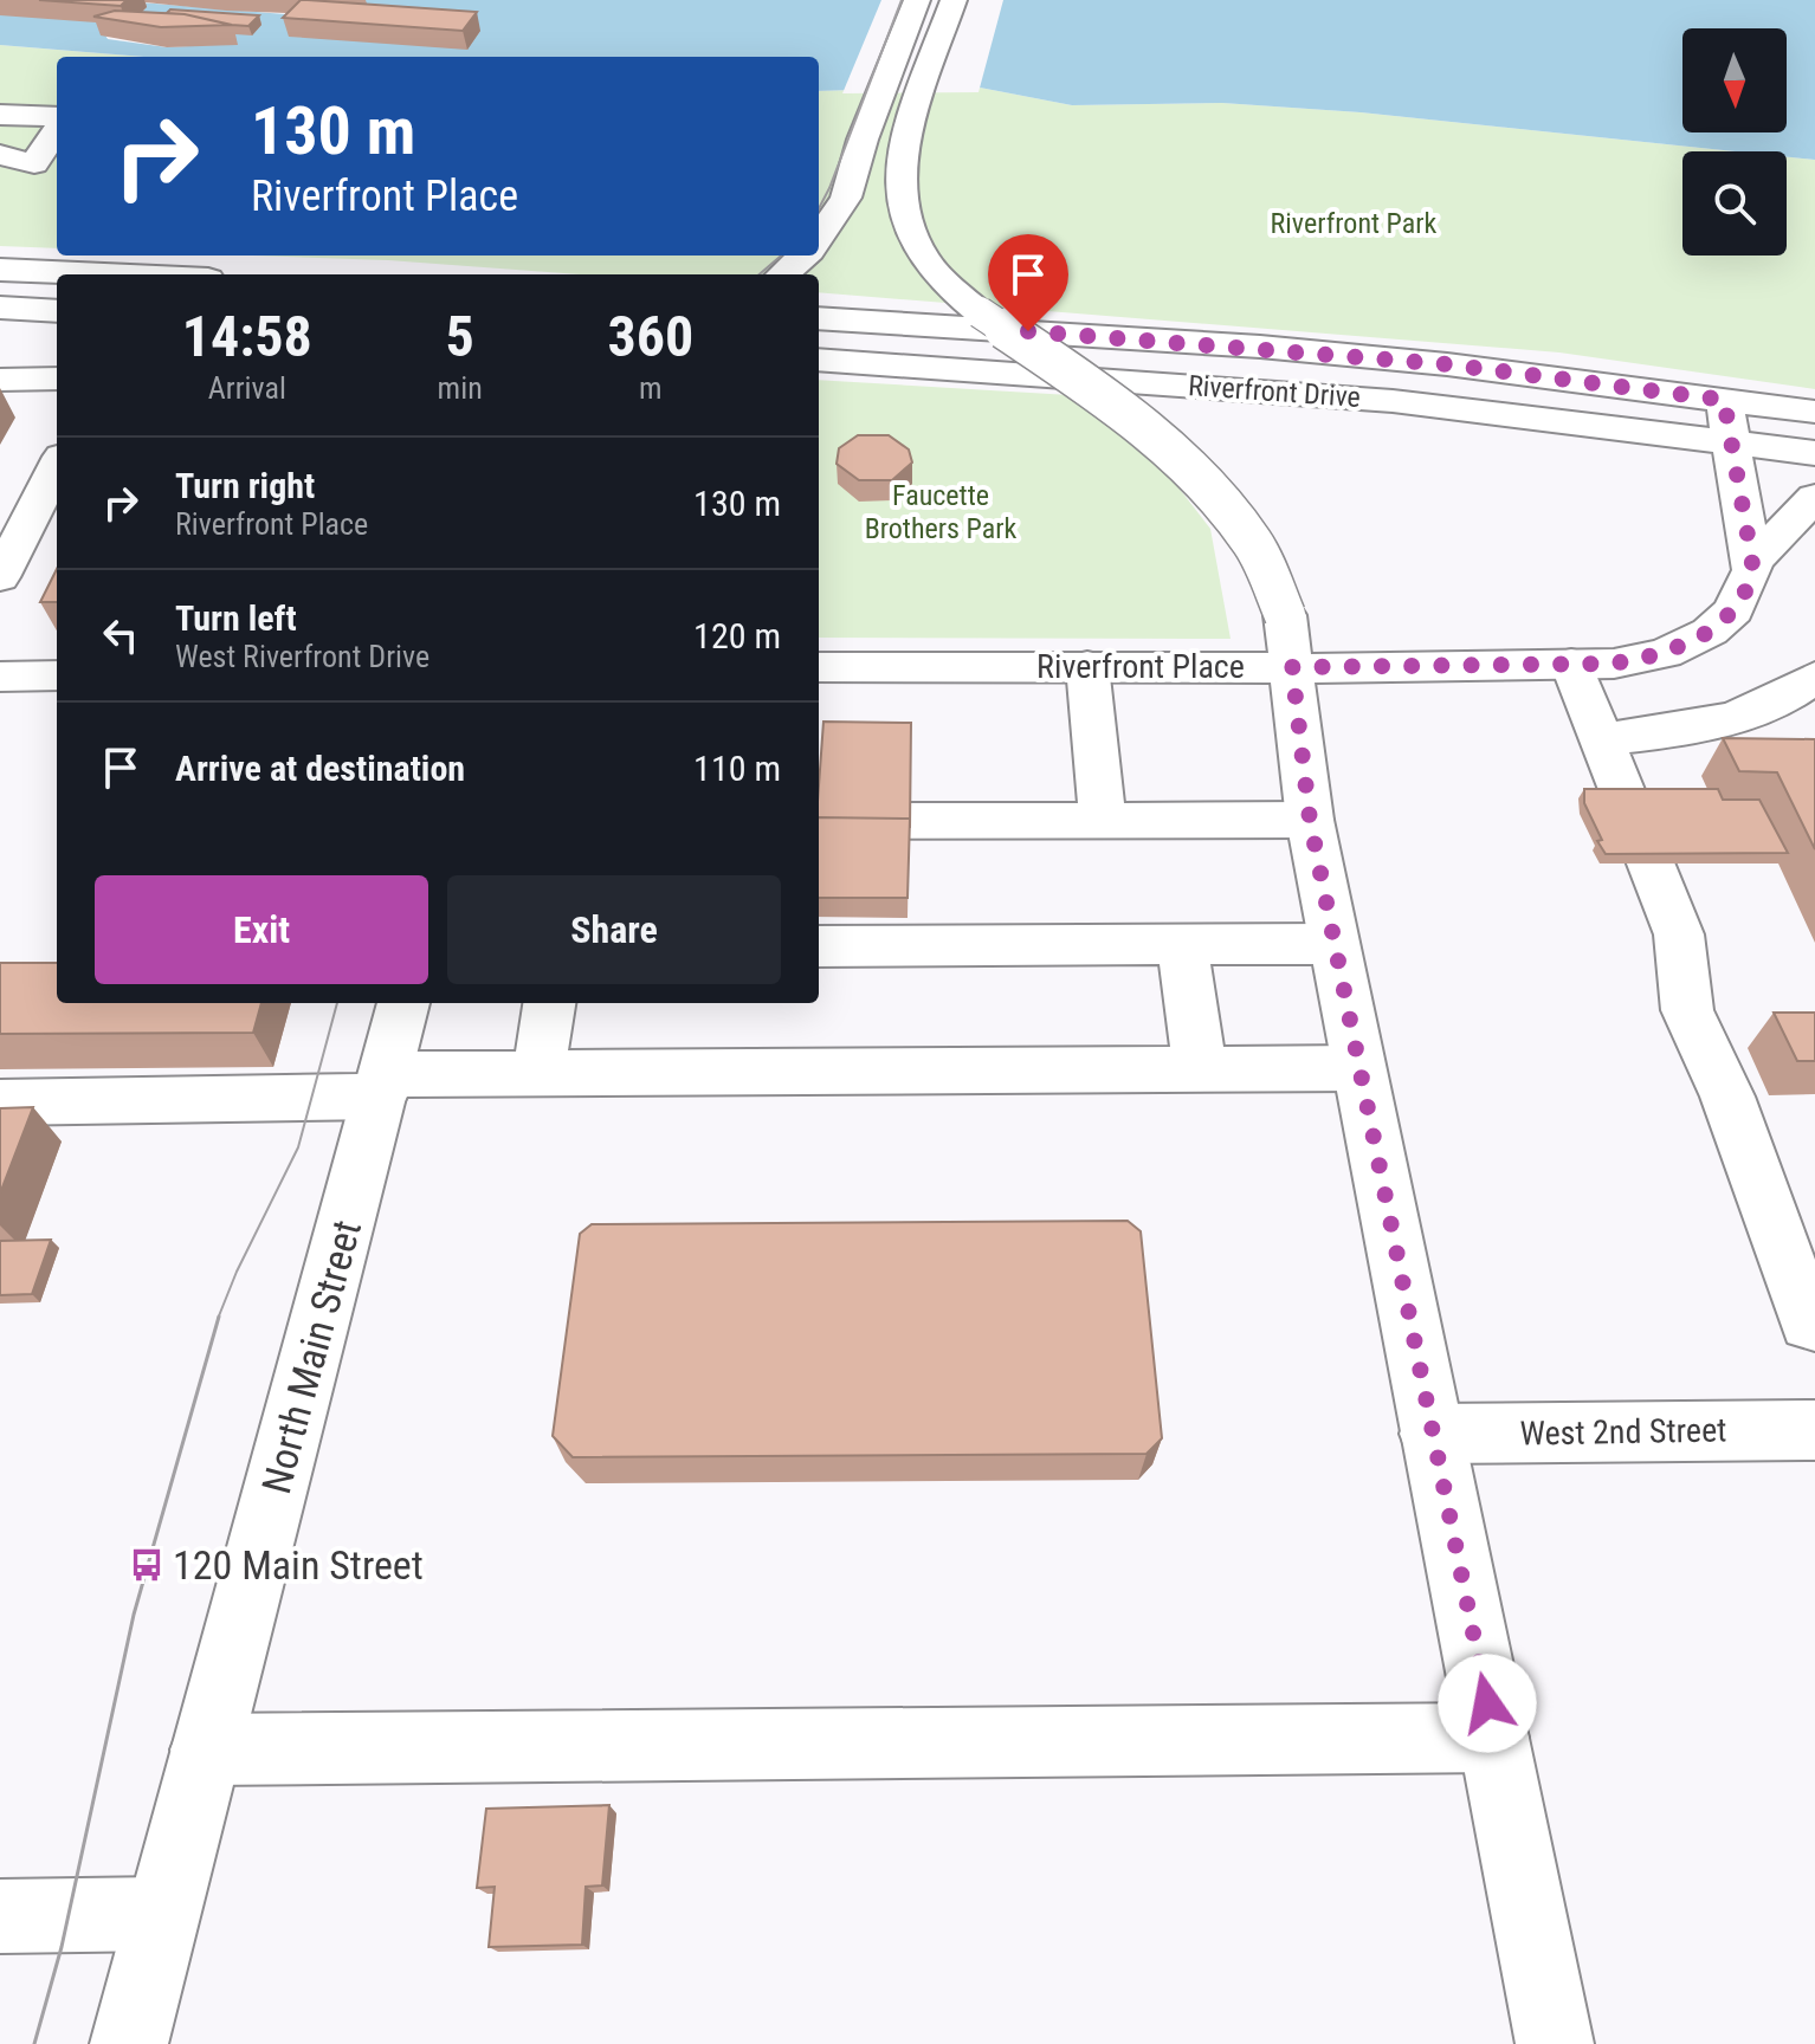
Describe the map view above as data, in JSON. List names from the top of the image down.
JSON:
{
  "streets": {
    "main road": [
      "Riverfront Drive",
      "Riverfront Place",
      "North Main Street",
      "West 2nd Street"
    ]
  },
  "crossings": [
    ["Riverfront Drive", "Riverfront Place"]
  ],
  "parks": ["Riverfront Park", "Faucette Brothers Park"],
  "places": {
    "bus stop": ["120 Main Street"]
  },
  "north": "bottom",
  "page": {
    "turn": ["130 m", "Riverfront Place"],
    "eta": [
      "14:58",
      "Arrival",
      "5",
      "min",
      "360",
      "m"
    ],
    "list": [
      {
        "name": "Turn right",
        "note": "Riverfront Place",
        "value": "130 m"
      },
      {
        "name": "Turn left",
        "note": "West Riverfront Drive",
        "value": "120 m"
      },
      {
        "name": "Arrive at destination",
        "value": "110 m"
      }
    ],
    "buttons": ["Exit", "Share"]
  }
}
